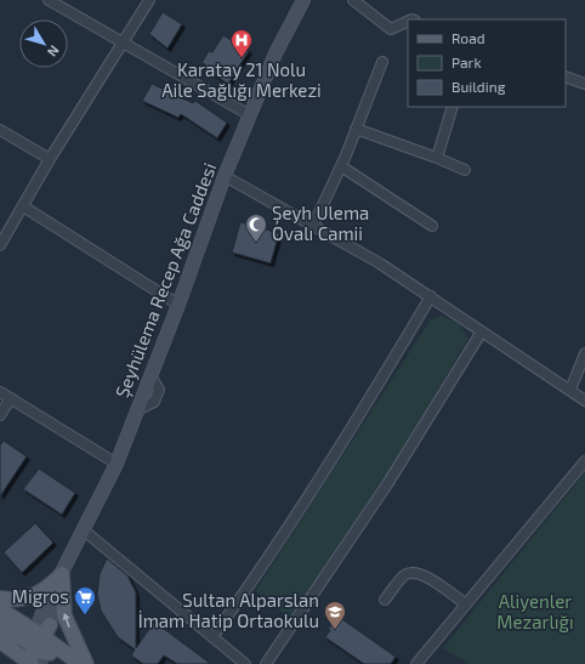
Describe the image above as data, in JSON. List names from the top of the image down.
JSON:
{
  "streets": {
    "street": ["Şeyhülema Recep Ağa Caddesi"]
  },
  "parks": ["Aliyenler Mezarlığı"],
  "places": {
    "hospital": ["Karatay 21 Nolu Aile Sağlığı Merkezi"],
    "mosque": ["Şeyh Ulema Ovalı Camii"],
    "supermarket": ["Migros"],
    "school or university": ["Sultan Alparslan İmam Hatip Ortaokulu"]
  },
  "legend": ["Road", "Park", "Building"],
  "north": "bottom right"
}
